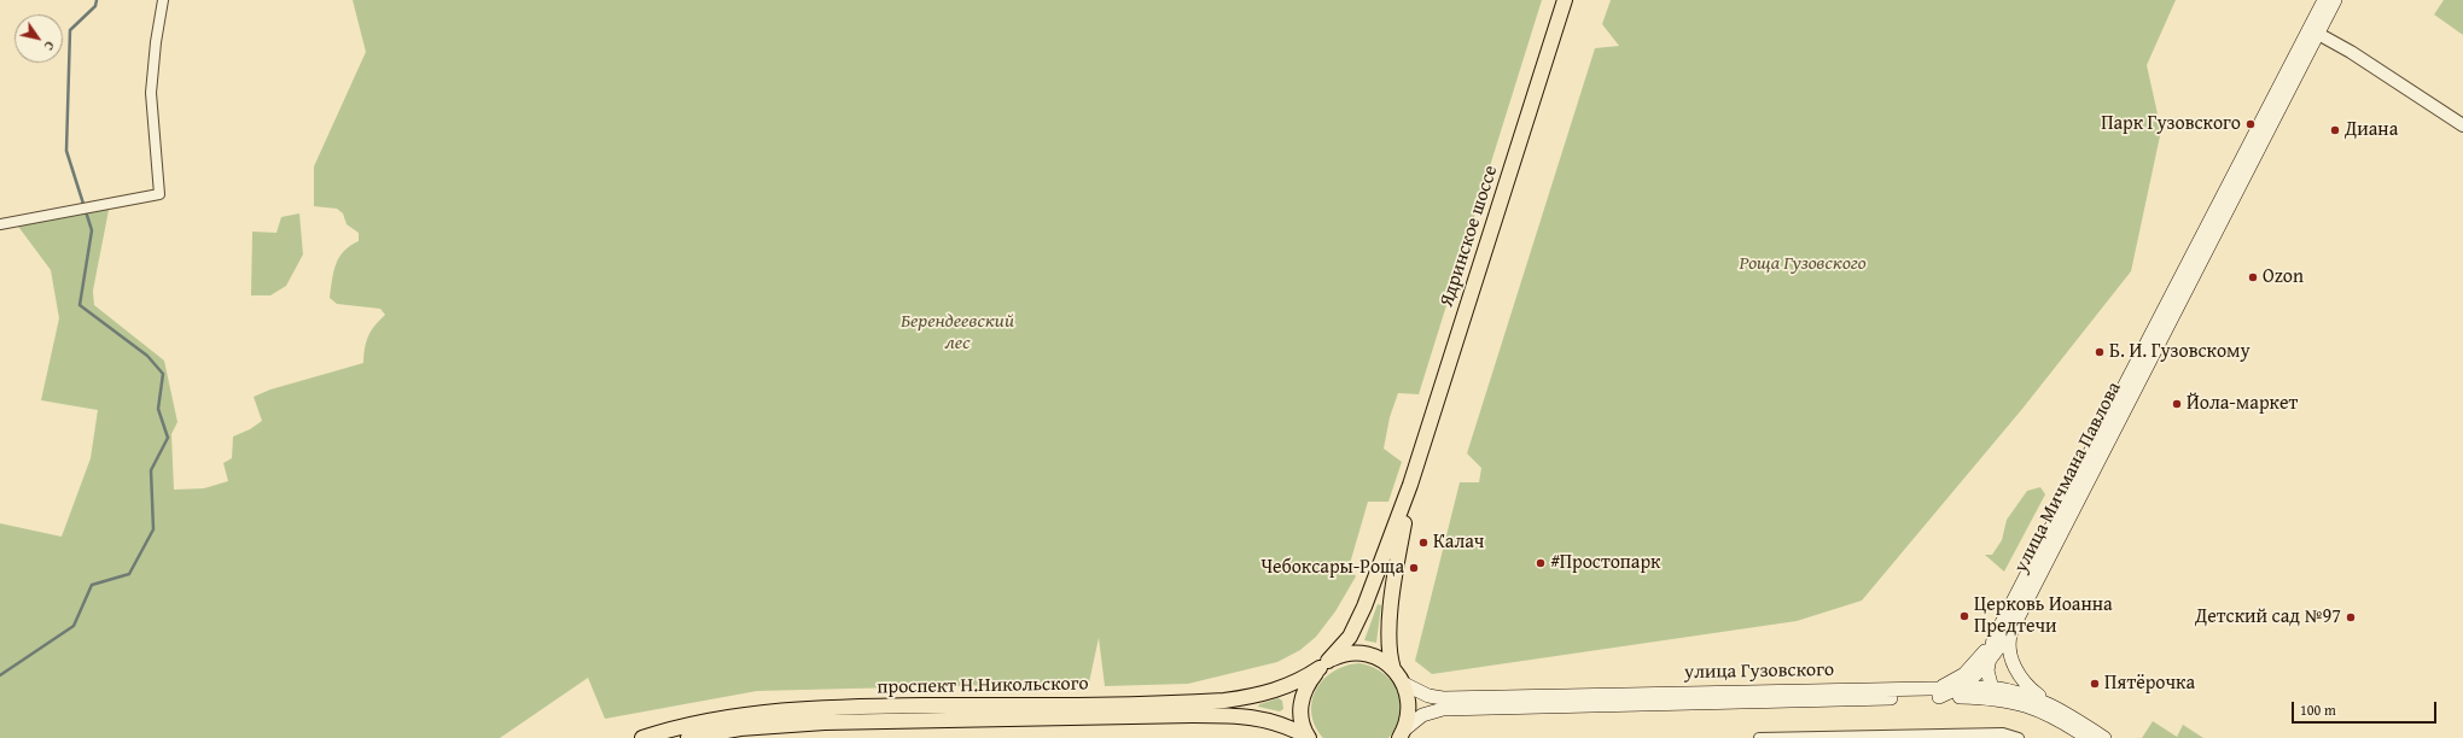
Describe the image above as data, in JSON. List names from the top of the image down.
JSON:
{
  "streets": {
    "main road": [
      "Ядринское шоссе",
      "улица Мичмана Павлова",
      "улица Гузовского",
      "проспект Н.Никольского"
    ]
  },
  "crossings": [
    ["Ядринское шоссе", "проспект Н.Никольского"],
    ["улица Мичмана Павлова", "улица Гузовского"]
  ],
  "parks": ["Роща Гузовского", "Берендеевский лес"],
  "places": [
    "Парк Гузовского",
    "Диана",
    "Ozon",
    "Б. И. Гузовскому",
    "Йола-маркет",
    "Калач",
    "#Простопарк",
    "Чебоксары-Роща",
    "Церковь Иоанна Предтечи",
    "Детский сад №97",
    "Пятёрочка"
  ],
  "scale_bar": "100 m",
  "north": "bottom right"
}
